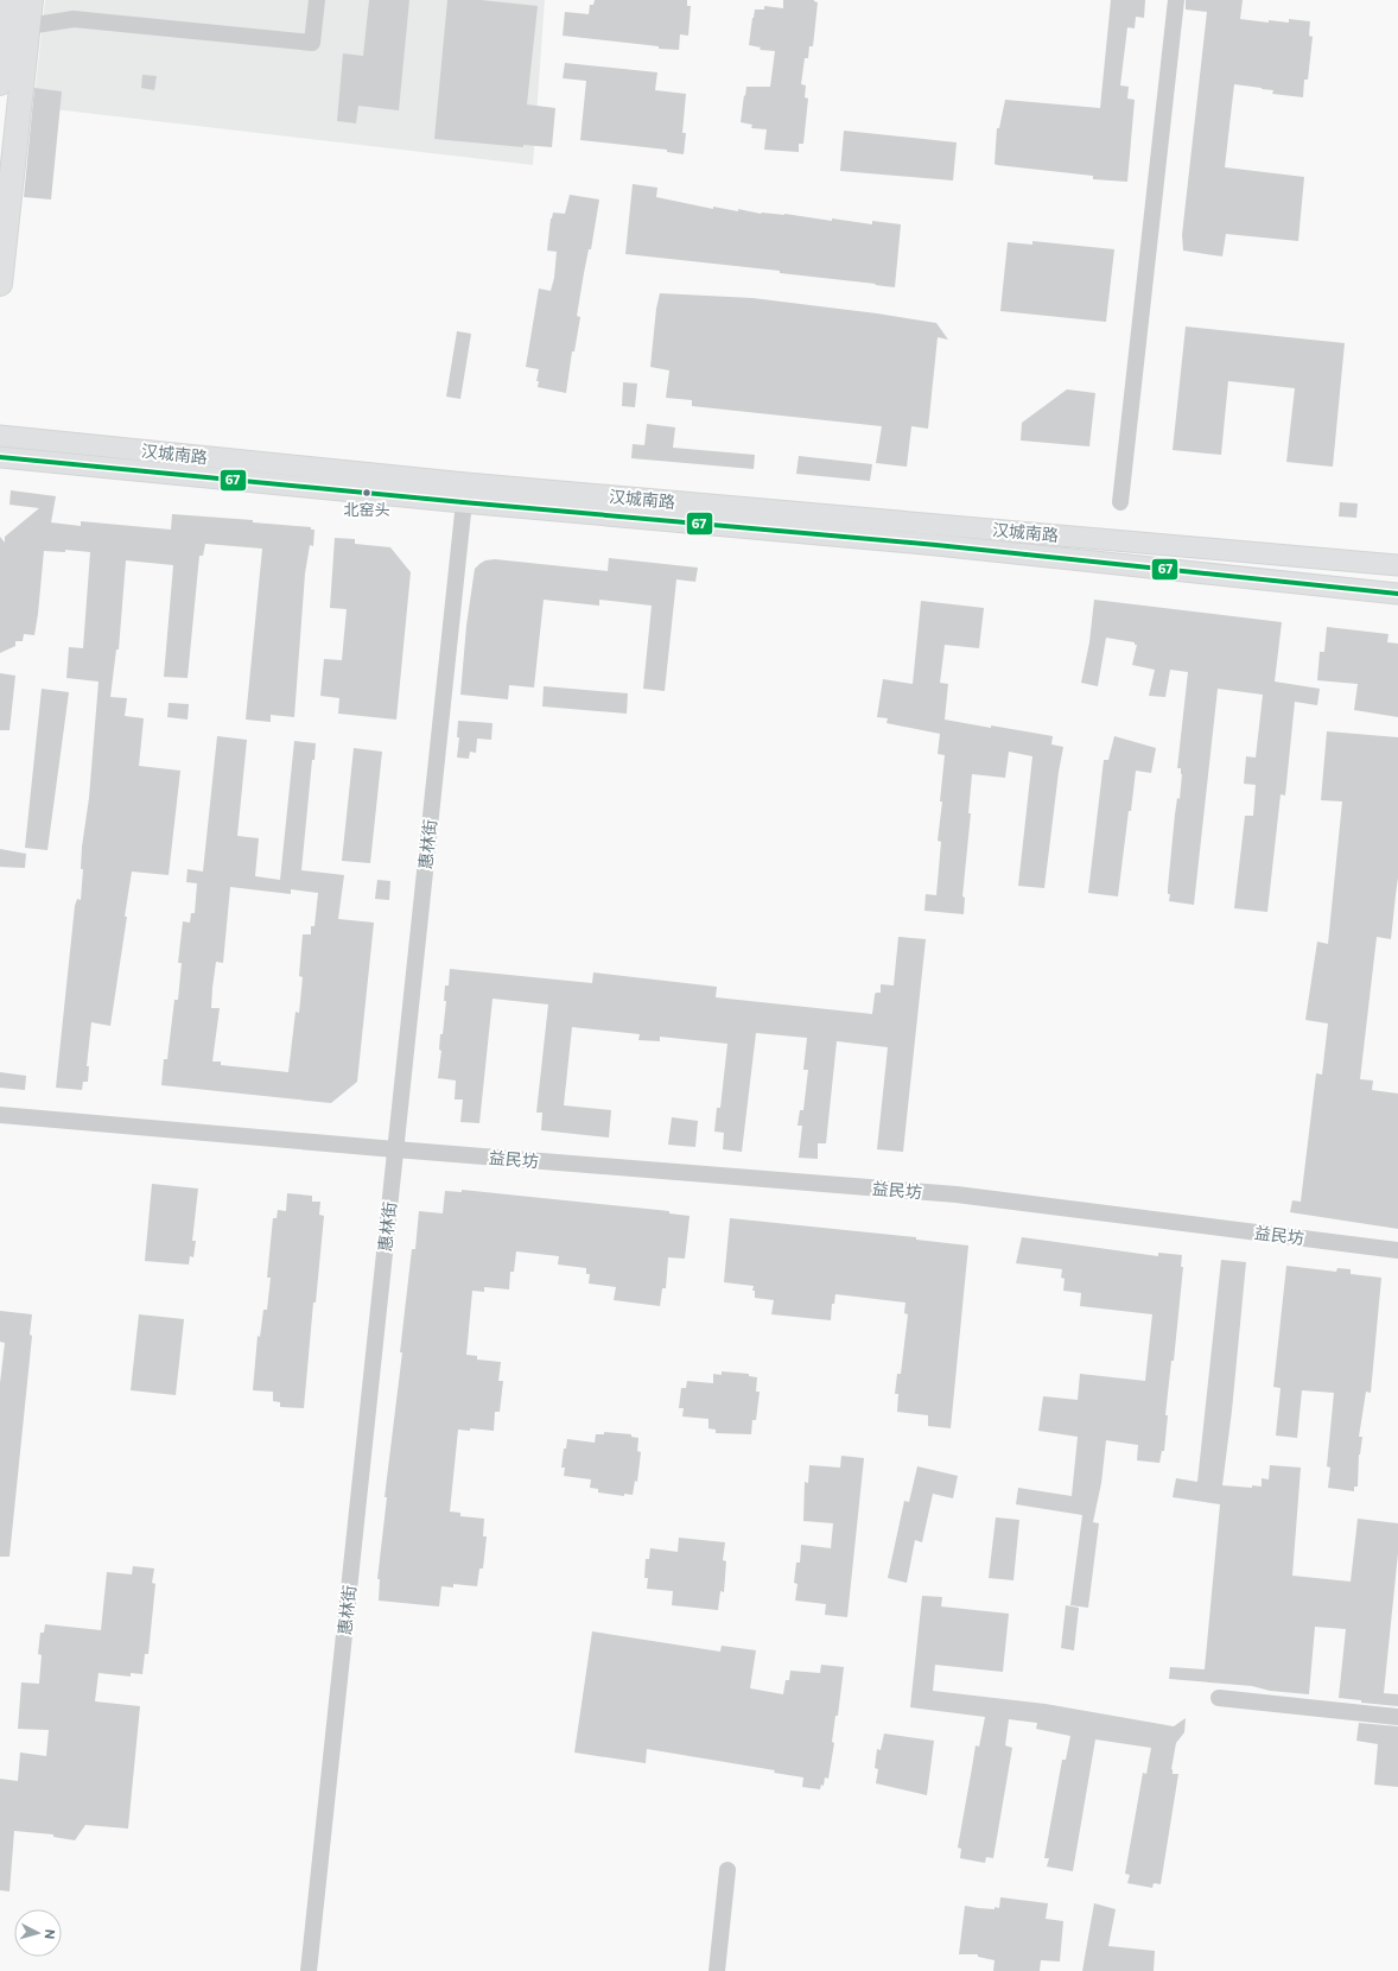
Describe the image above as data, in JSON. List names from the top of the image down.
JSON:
{
  "streets": {
    "main road": ["汉城南路"],
    "street": ["惠林街", "益民坊"]
  },
  "crossings": [
    ["汉城南路", "惠林街"],
    ["惠林街", "益民坊"]
  ],
  "places": ["北窑头"],
  "lines": ["transit line 67"],
  "north": "right"
}
